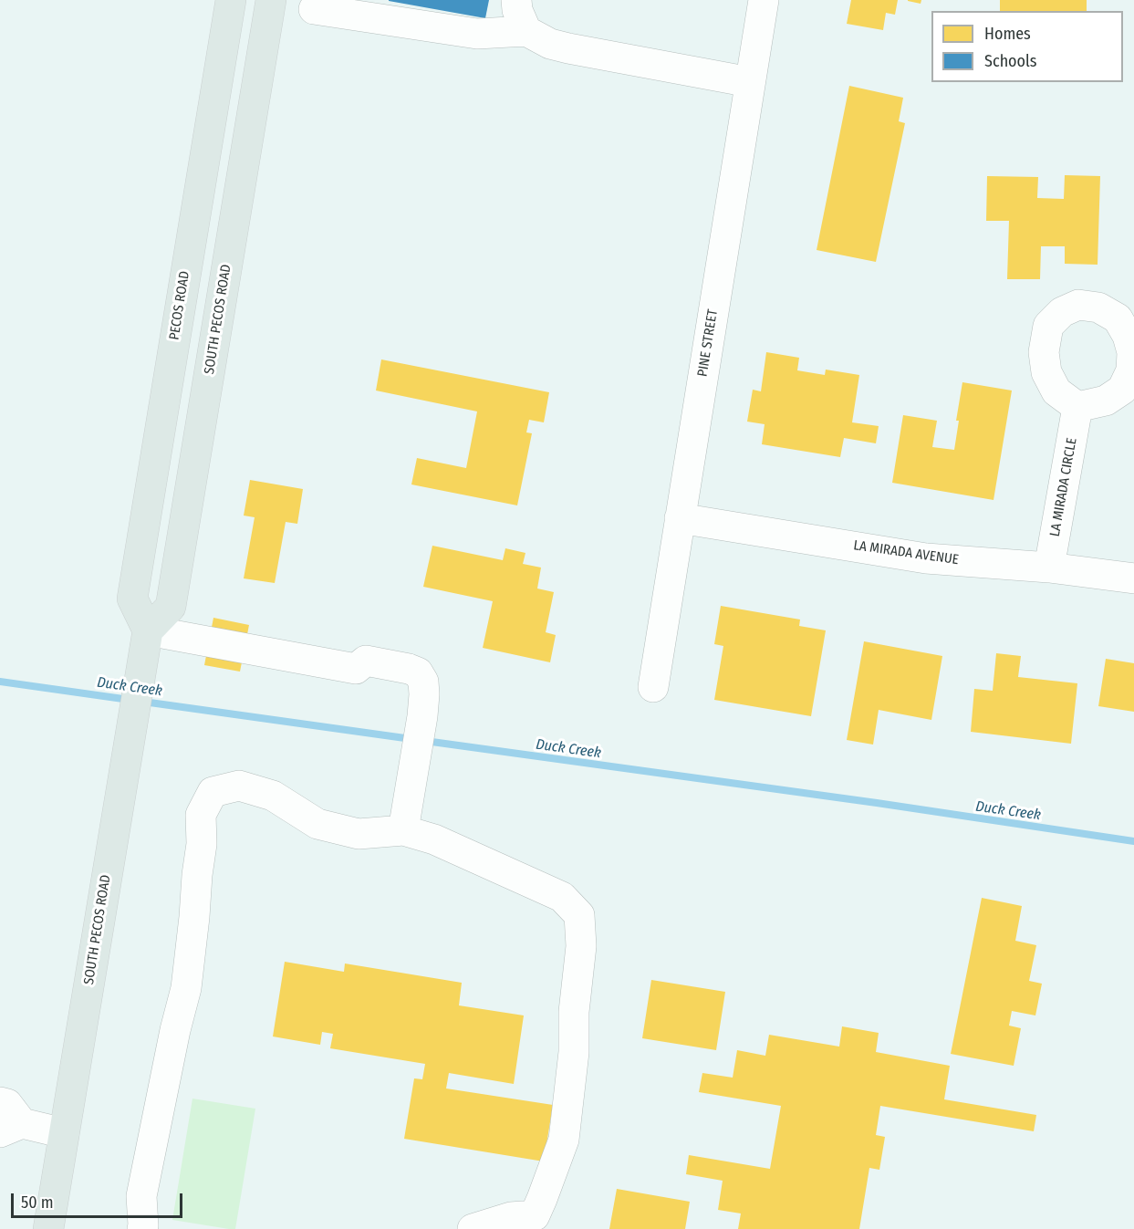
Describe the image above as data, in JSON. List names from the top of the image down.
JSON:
{
  "streets": {
    "main road": ["PECOS ROAD", "SOUTH PECOS ROAD"],
    "street": ["PINE STREET", "LA MIRADA CIRCLE", "LA MIRADA AVENUE"]
  },
  "crossings": [
    ["PECOS ROAD", "SOUTH PECOS ROAD"],
    ["PINE STREET", "LA MIRADA AVENUE"],
    ["LA MIRADA CIRCLE", "LA MIRADA AVENUE"]
  ],
  "water": ["Duck Creek"],
  "legend": ["Homes", "Schools"],
  "scale_bar": "50 m"
}
